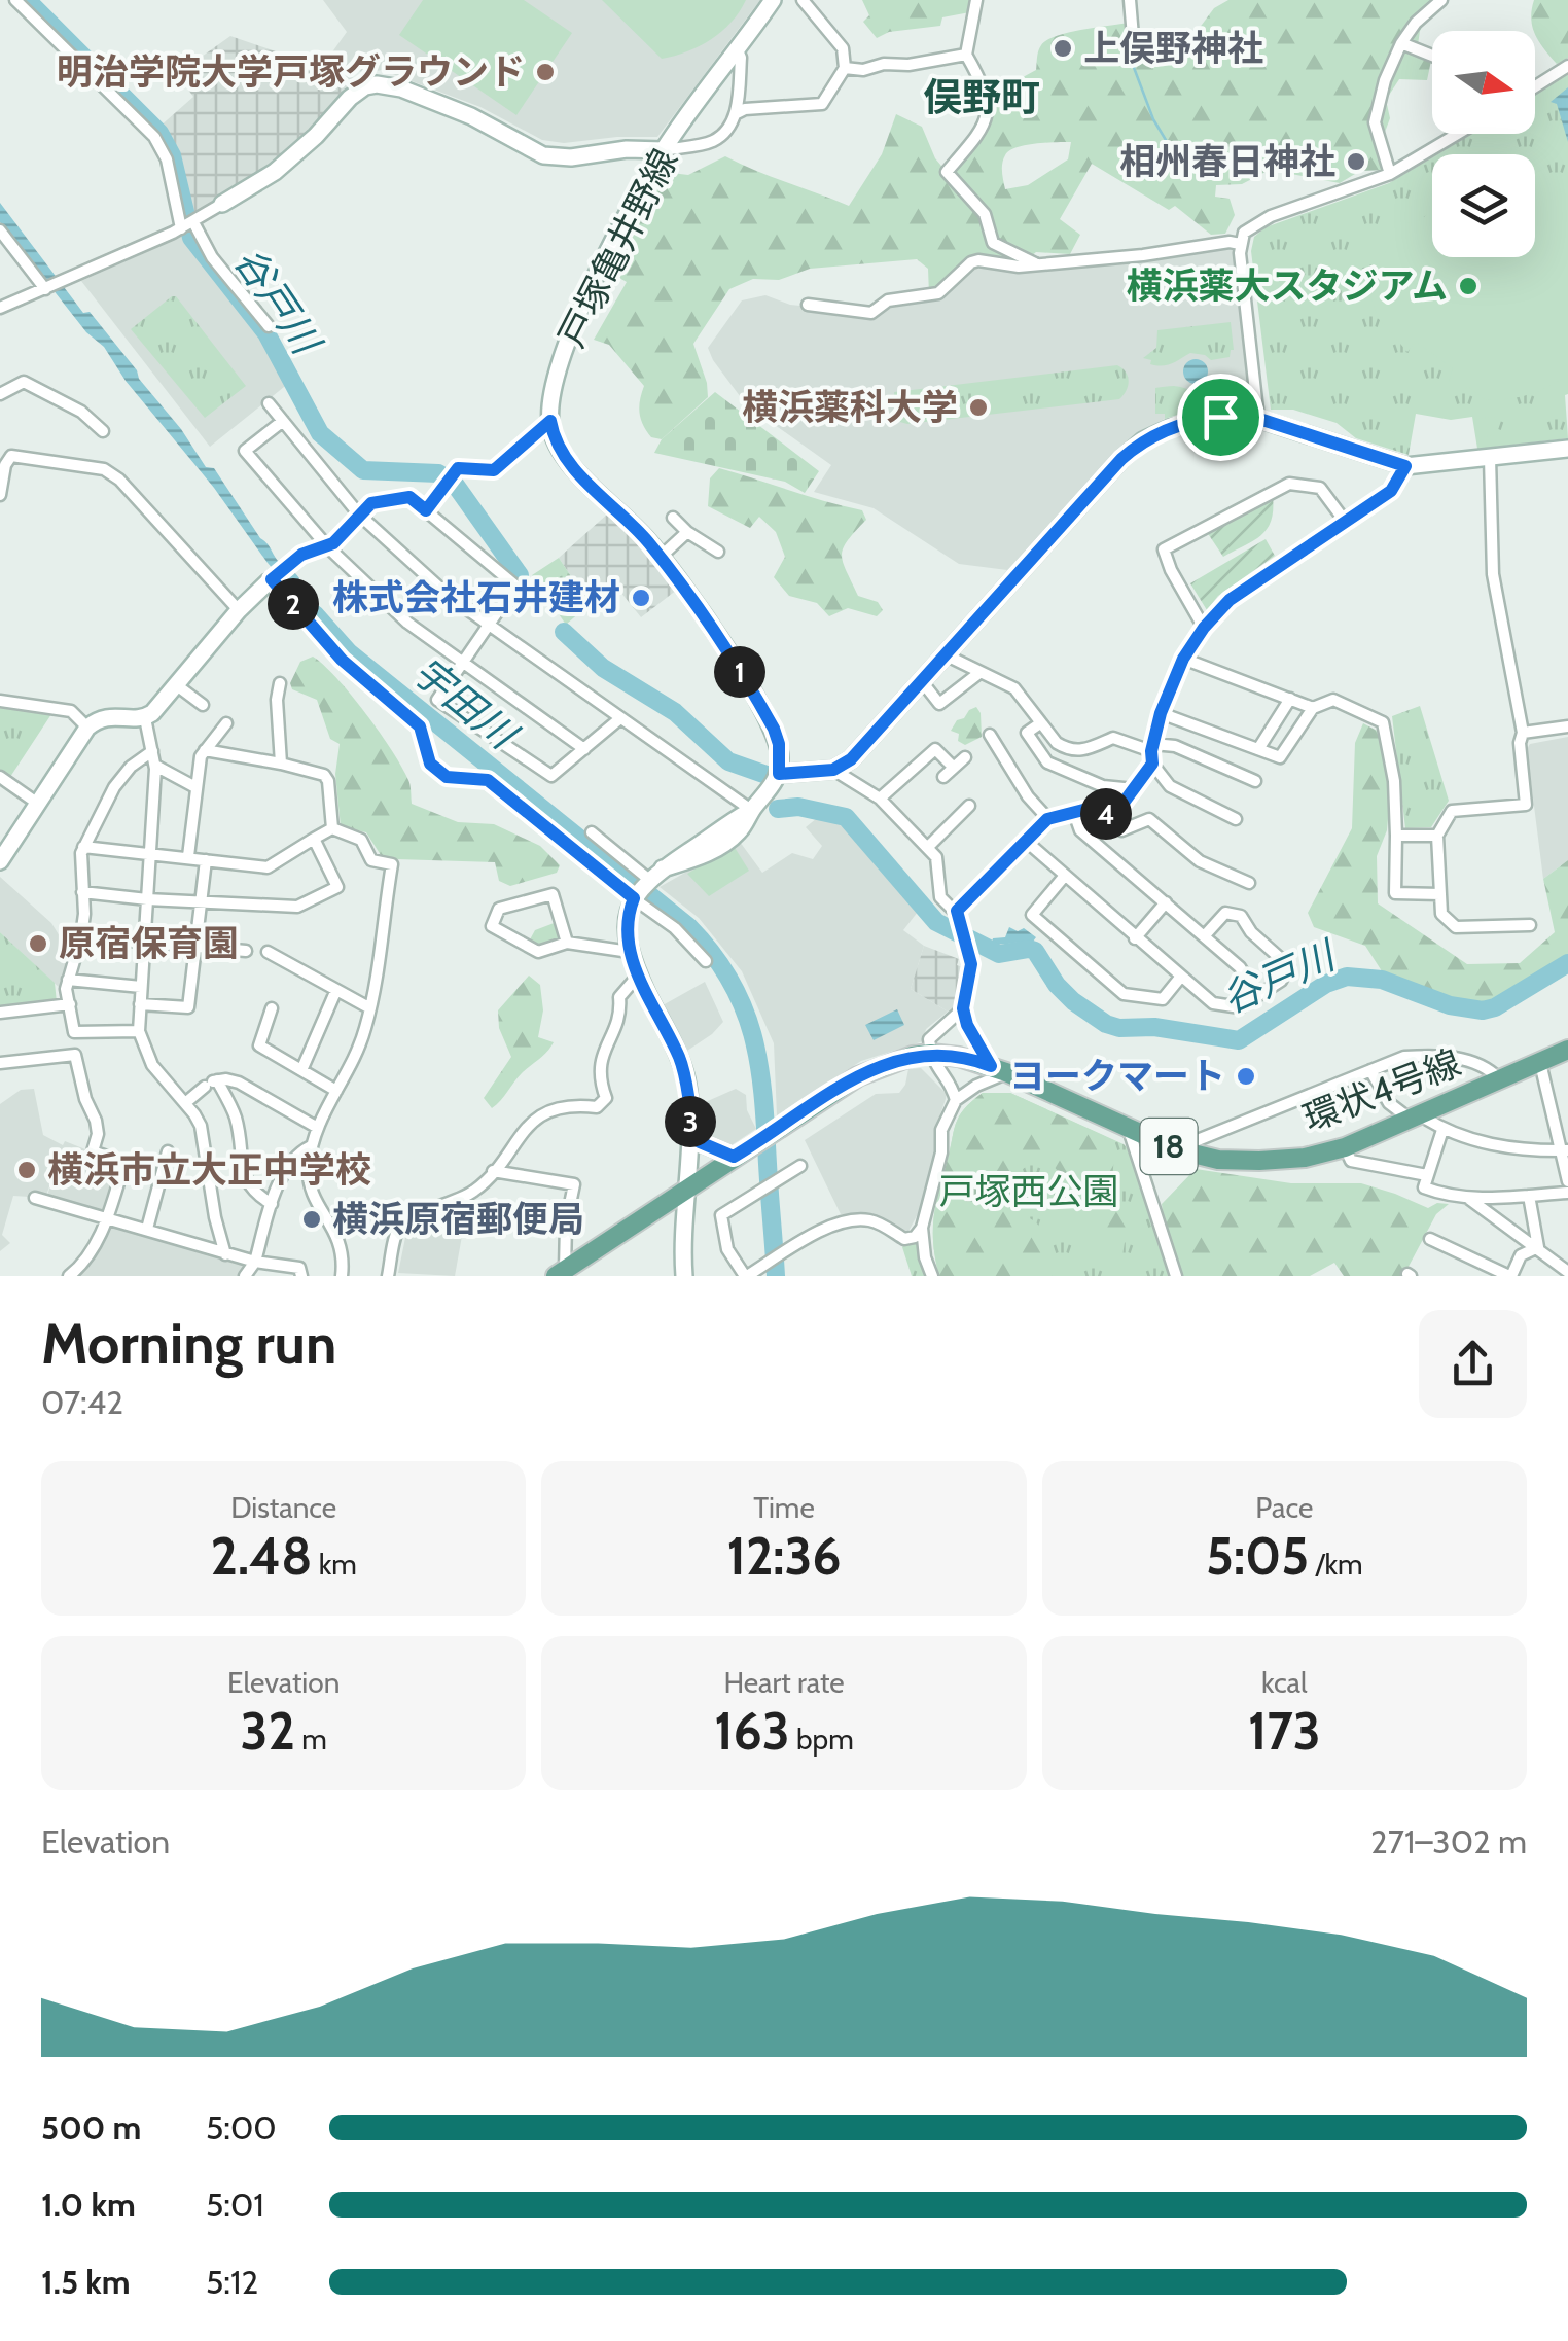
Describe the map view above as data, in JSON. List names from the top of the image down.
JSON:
{
  "streets": {
    "main road": ["環状4号線", "18"],
    "street": ["戸塚亀井野線"]
  },
  "districts": ["俣野町"],
  "water": ["谷戸川", "宇田川"],
  "parks": ["戸塚西公園"],
  "places": [
    "上俣野神社",
    "明治学院大学戸塚グラウンド",
    "相州春日神社",
    "横浜薬大スタジアム",
    "横浜薬科大学",
    "株式会社石井建材",
    "原宿保育園",
    "ヨークマート",
    "横浜市立大正中学校",
    "横浜原宿郵便局"
  ],
  "north": "right",
  "page": {
    "pins": [
      "2",
      "1",
      "4",
      "3"
    ],
    "heading": ["Morning run", "07:42"],
    "stats": [
      ["Distance", "2.48 km"],
      ["Time", "12:36"],
      ["Pace", "5:05 /km"],
      ["Elevation", "32 m"],
      ["Heart rate", "163 bpm"],
      ["kcal", "173"]
    ],
    "chart": ["Elevation", "271–302 m"],
    "list": [
      {
        "name": "500 m",
        "note": "5:00"
      },
      {
        "name": "1.0 km",
        "note": "5:01"
      },
      {
        "name": "1.5 km",
        "note": "5:12"
      }
    ]
  }
}
